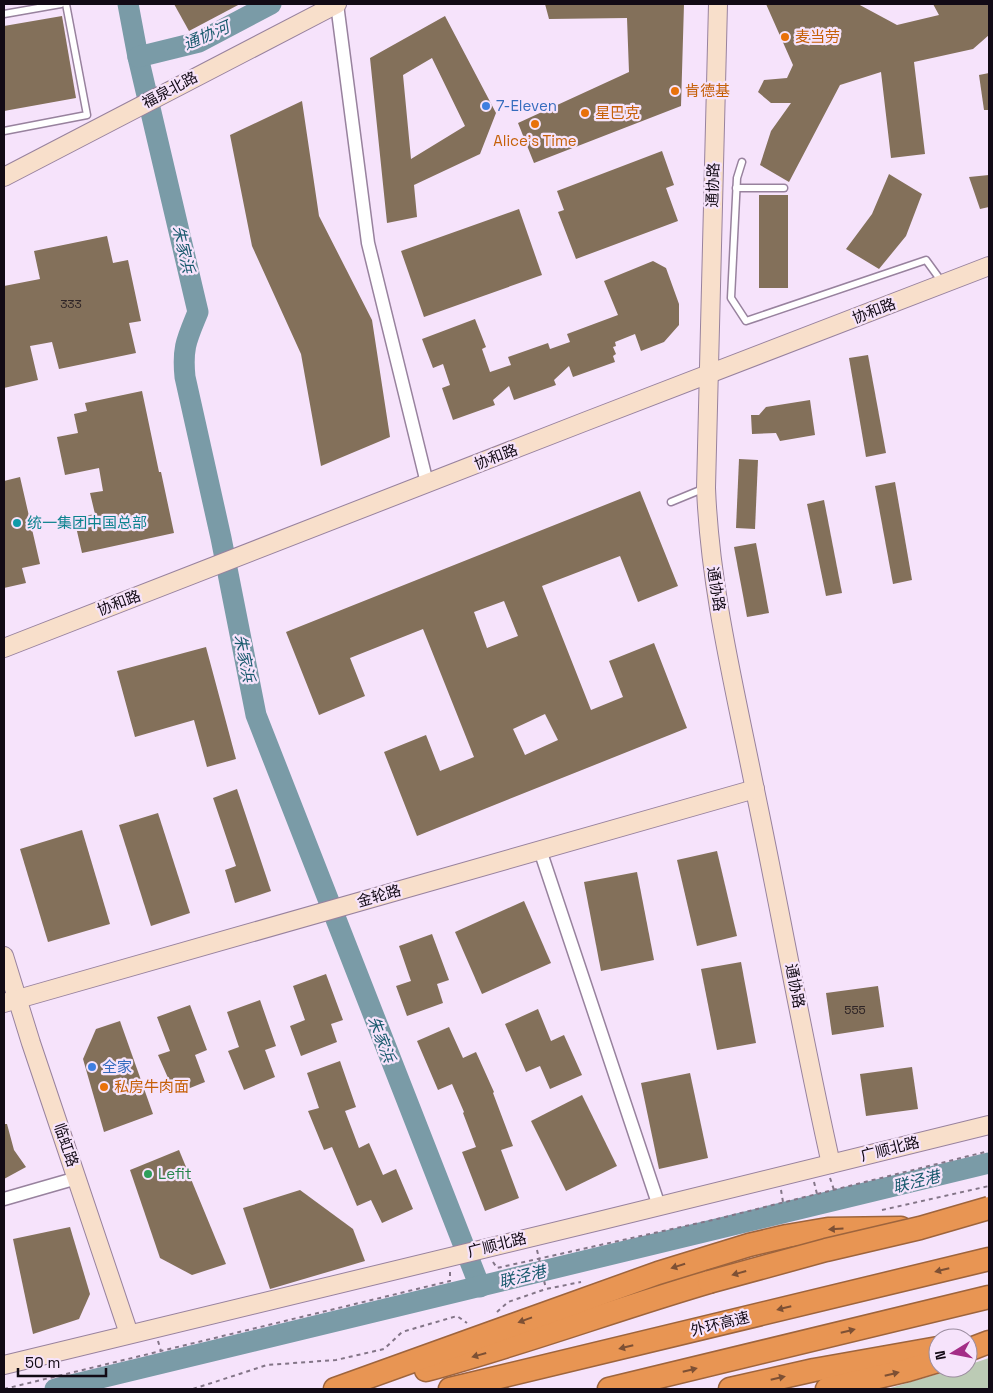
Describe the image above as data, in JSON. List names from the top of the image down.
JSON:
{
  "streets": {
    "highway": ["外环高速"],
    "street": [
      "福泉北路",
      "通协路",
      "协和路",
      "金轮路",
      "临虹路",
      "广顺北路"
    ]
  },
  "crossings": [
    ["通协路", "协和路"],
    ["通协路", "金轮路"],
    ["通协路", "广顺北路"],
    ["金轮路", "临虹路"],
    ["临虹路", "广顺北路"]
  ],
  "water": ["通协河", "朱家浜", "联泾港"],
  "places": [
    "麦当劳",
    "肯德基",
    "7-Eleven",
    "星巴克",
    "Alice's Time",
    "统一集团中国总部",
    "全家",
    "私房牛肉面",
    "Lefit"
  ],
  "house_numbers": ["333", "555"],
  "scale_bar": "50 m",
  "north": "left"
}
